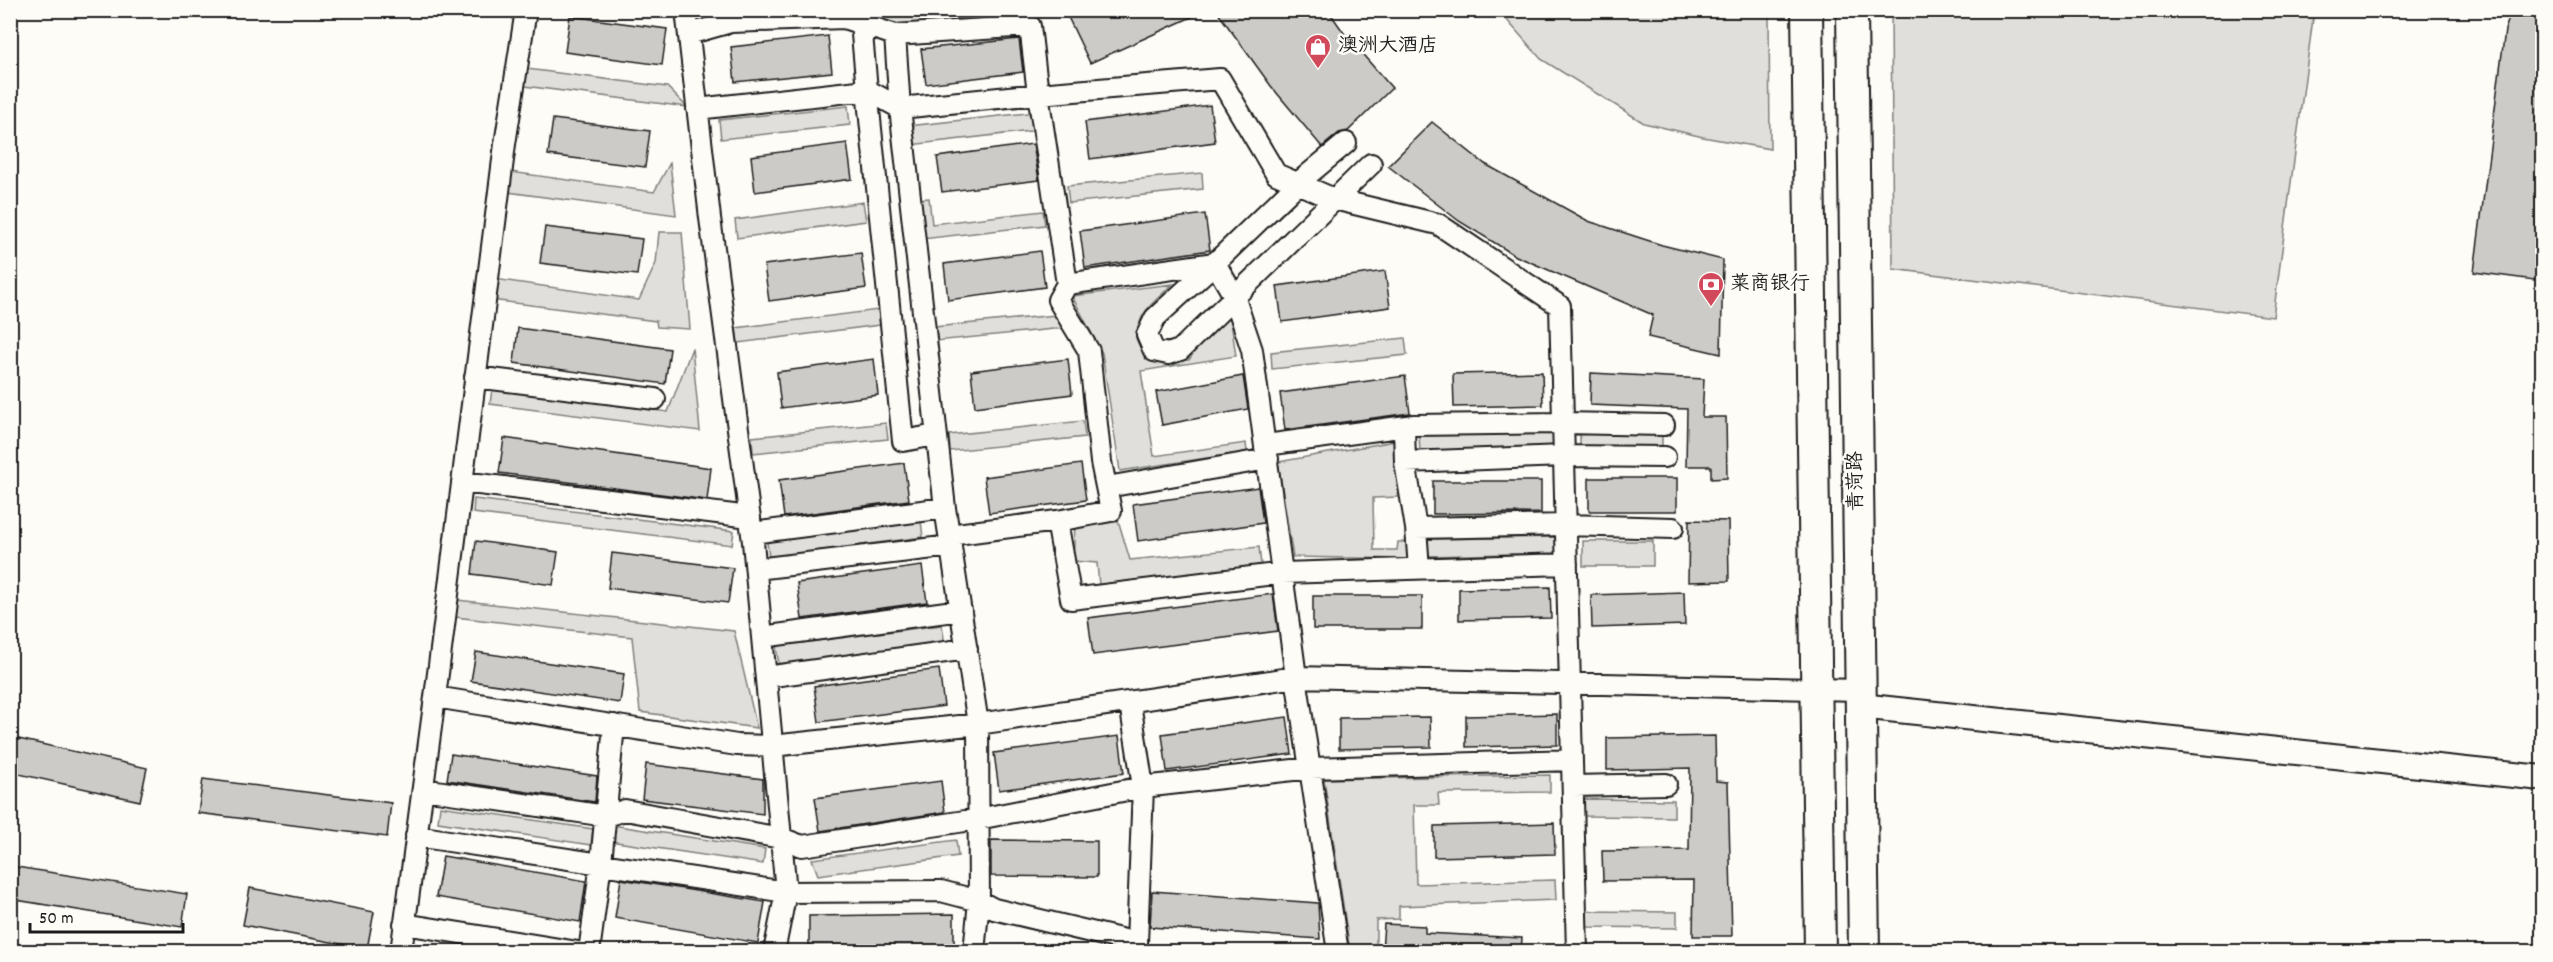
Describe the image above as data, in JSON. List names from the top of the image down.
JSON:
{
  "streets": {
    "main road": ["青菏路"]
  },
  "places": {
    "shop": ["澳洲大酒店"],
    "bank": ["莱商银行"]
  },
  "scale_bar": "50 m"
}
